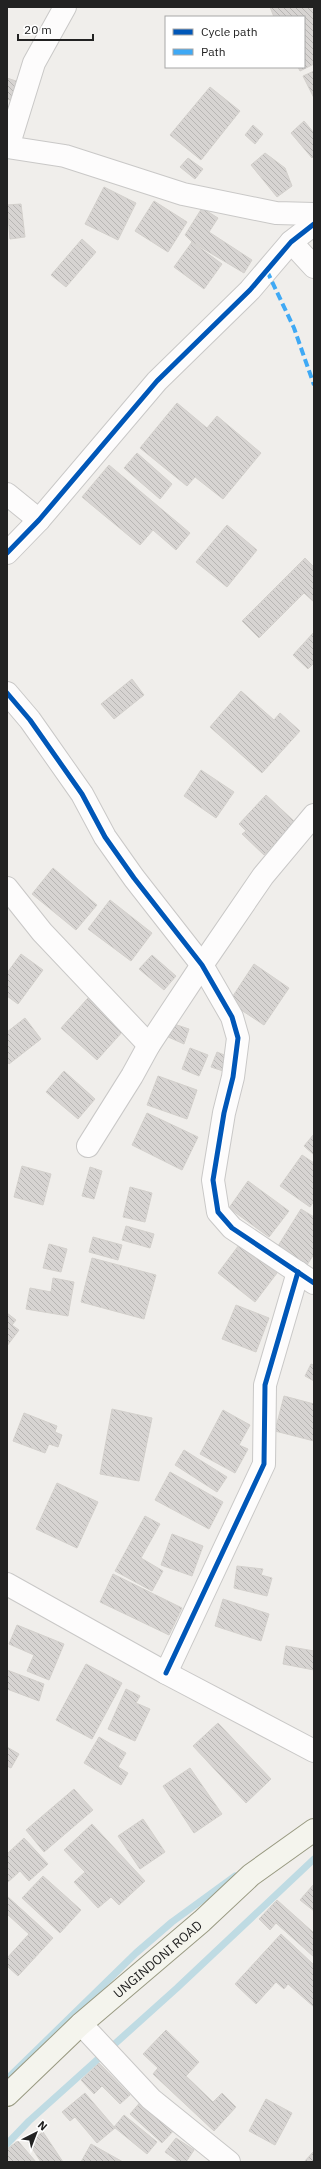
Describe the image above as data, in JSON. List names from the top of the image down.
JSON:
{
  "streets": {
    "main road": ["UNGINDONI ROAD"]
  },
  "legend": ["Cycle path", "Path"],
  "scale_bar": "20 m",
  "north": "top right"
}
